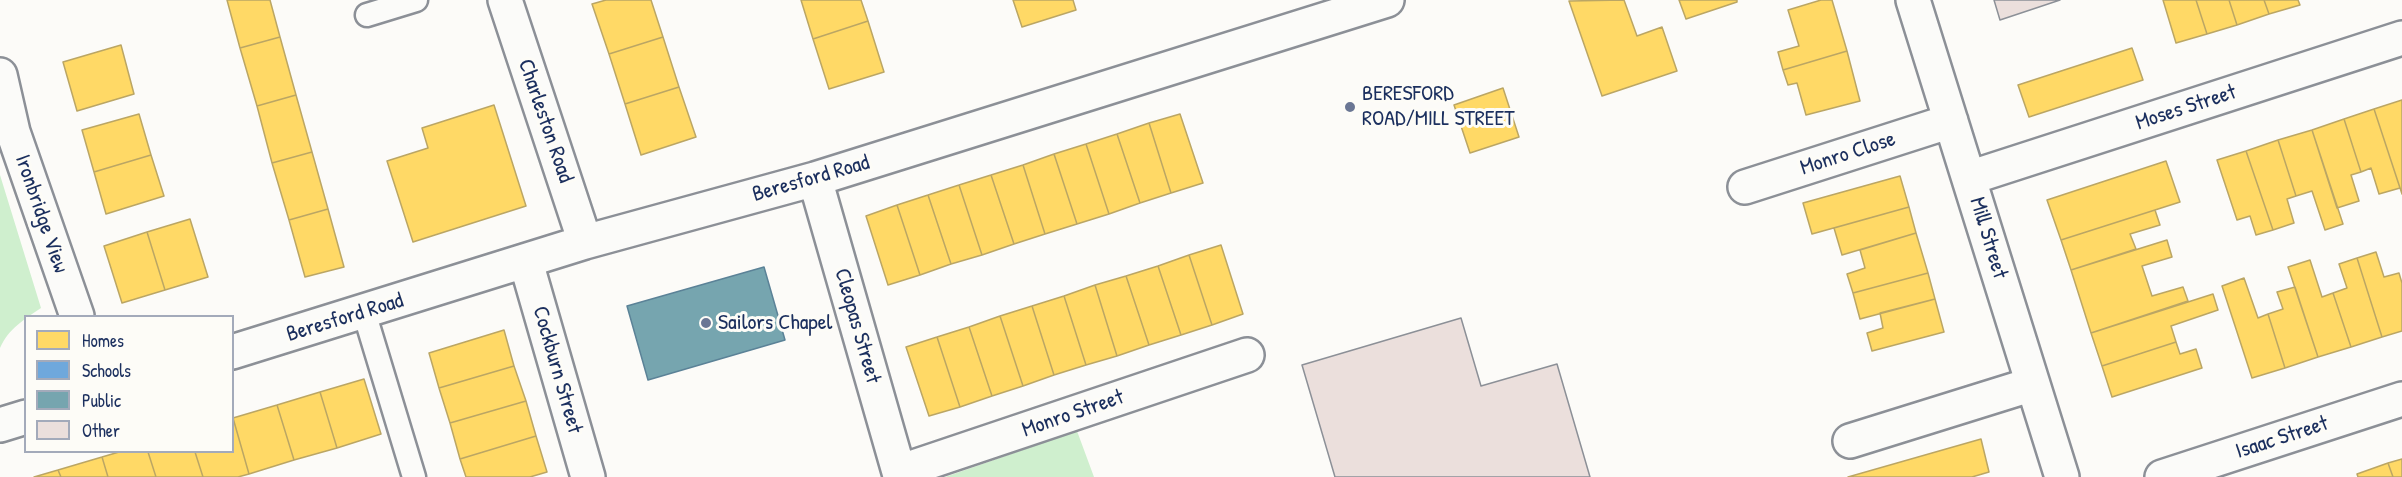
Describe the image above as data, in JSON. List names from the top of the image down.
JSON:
{
  "streets": {
    "street": [
      "Moses Street",
      "Charleston Road",
      "Monro Close",
      "Beresford Road",
      "Ironbridge View",
      "Mill Street",
      "Cleopas Street",
      "Cockburn Street",
      "Monro Street",
      "Isaac Street"
    ]
  },
  "crossings": [
    ["Moses Street", "Mill Street"],
    ["Charleston Road", "Beresford Road"],
    ["Monro Close", "Mill Street"],
    ["Beresford Road", "Cleopas Street"],
    ["Beresford Road", "Cockburn Street"],
    ["Cleopas Street", "Monro Street"]
  ],
  "places": ["BERESFORD ROAD/MILL STREET", "Sailors Chapel"],
  "legend": [
    "Homes",
    "Schools",
    "Public",
    "Other"
  ]
}
